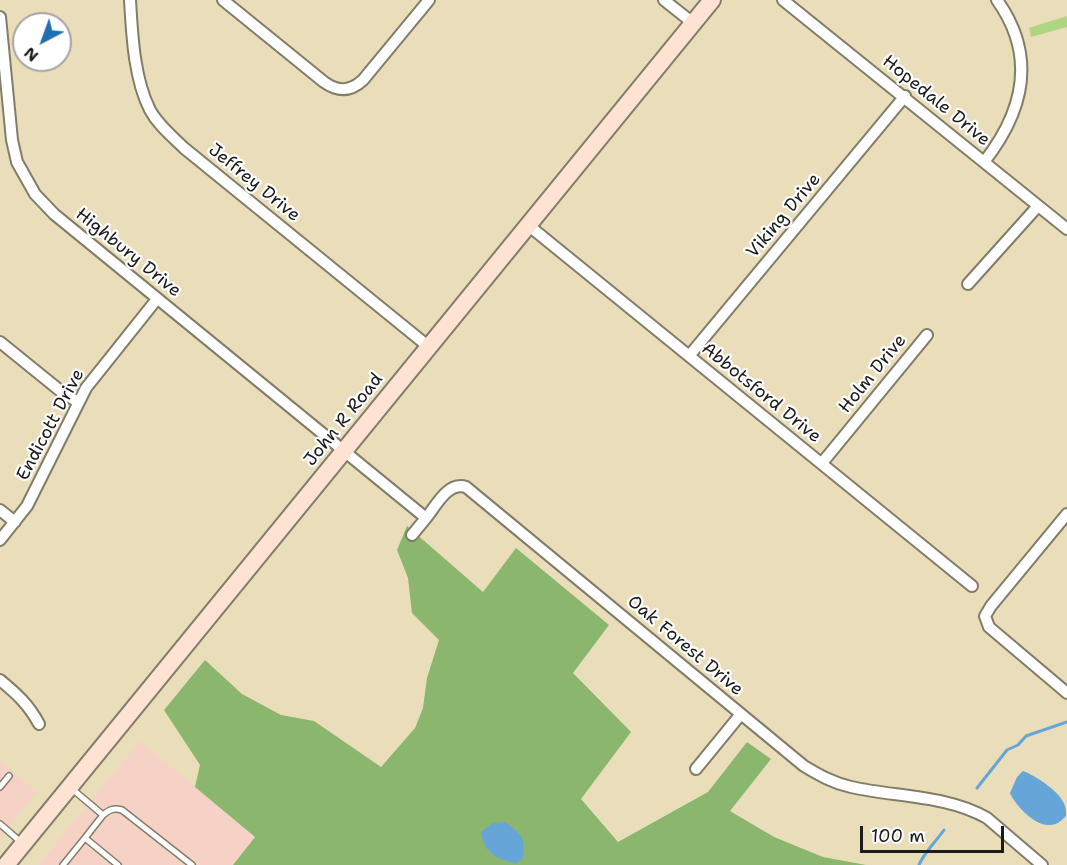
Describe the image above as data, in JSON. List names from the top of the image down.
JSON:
{
  "streets": {
    "main road": ["John R Road"],
    "street": [
      "Hopedale Drive",
      "Jeffrey Drive",
      "Viking Drive",
      "Highbury Drive",
      "Holm Drive",
      "Abbotsford Drive",
      "Endicott Drive",
      "Oak Forest Drive"
    ]
  },
  "crossings": [
    ["Hopedale Drive", "Viking Drive"],
    ["Jeffrey Drive", "John R Road"],
    ["Viking Drive", "Abbotsford Drive"],
    ["Highbury Drive", "John R Road"],
    ["Highbury Drive", "Endicott Drive"],
    ["Holm Drive", "Abbotsford Drive"],
    ["Abbotsford Drive", "John R Road"]
  ],
  "scale_bar": "100 m",
  "north": "bottom left"
}
